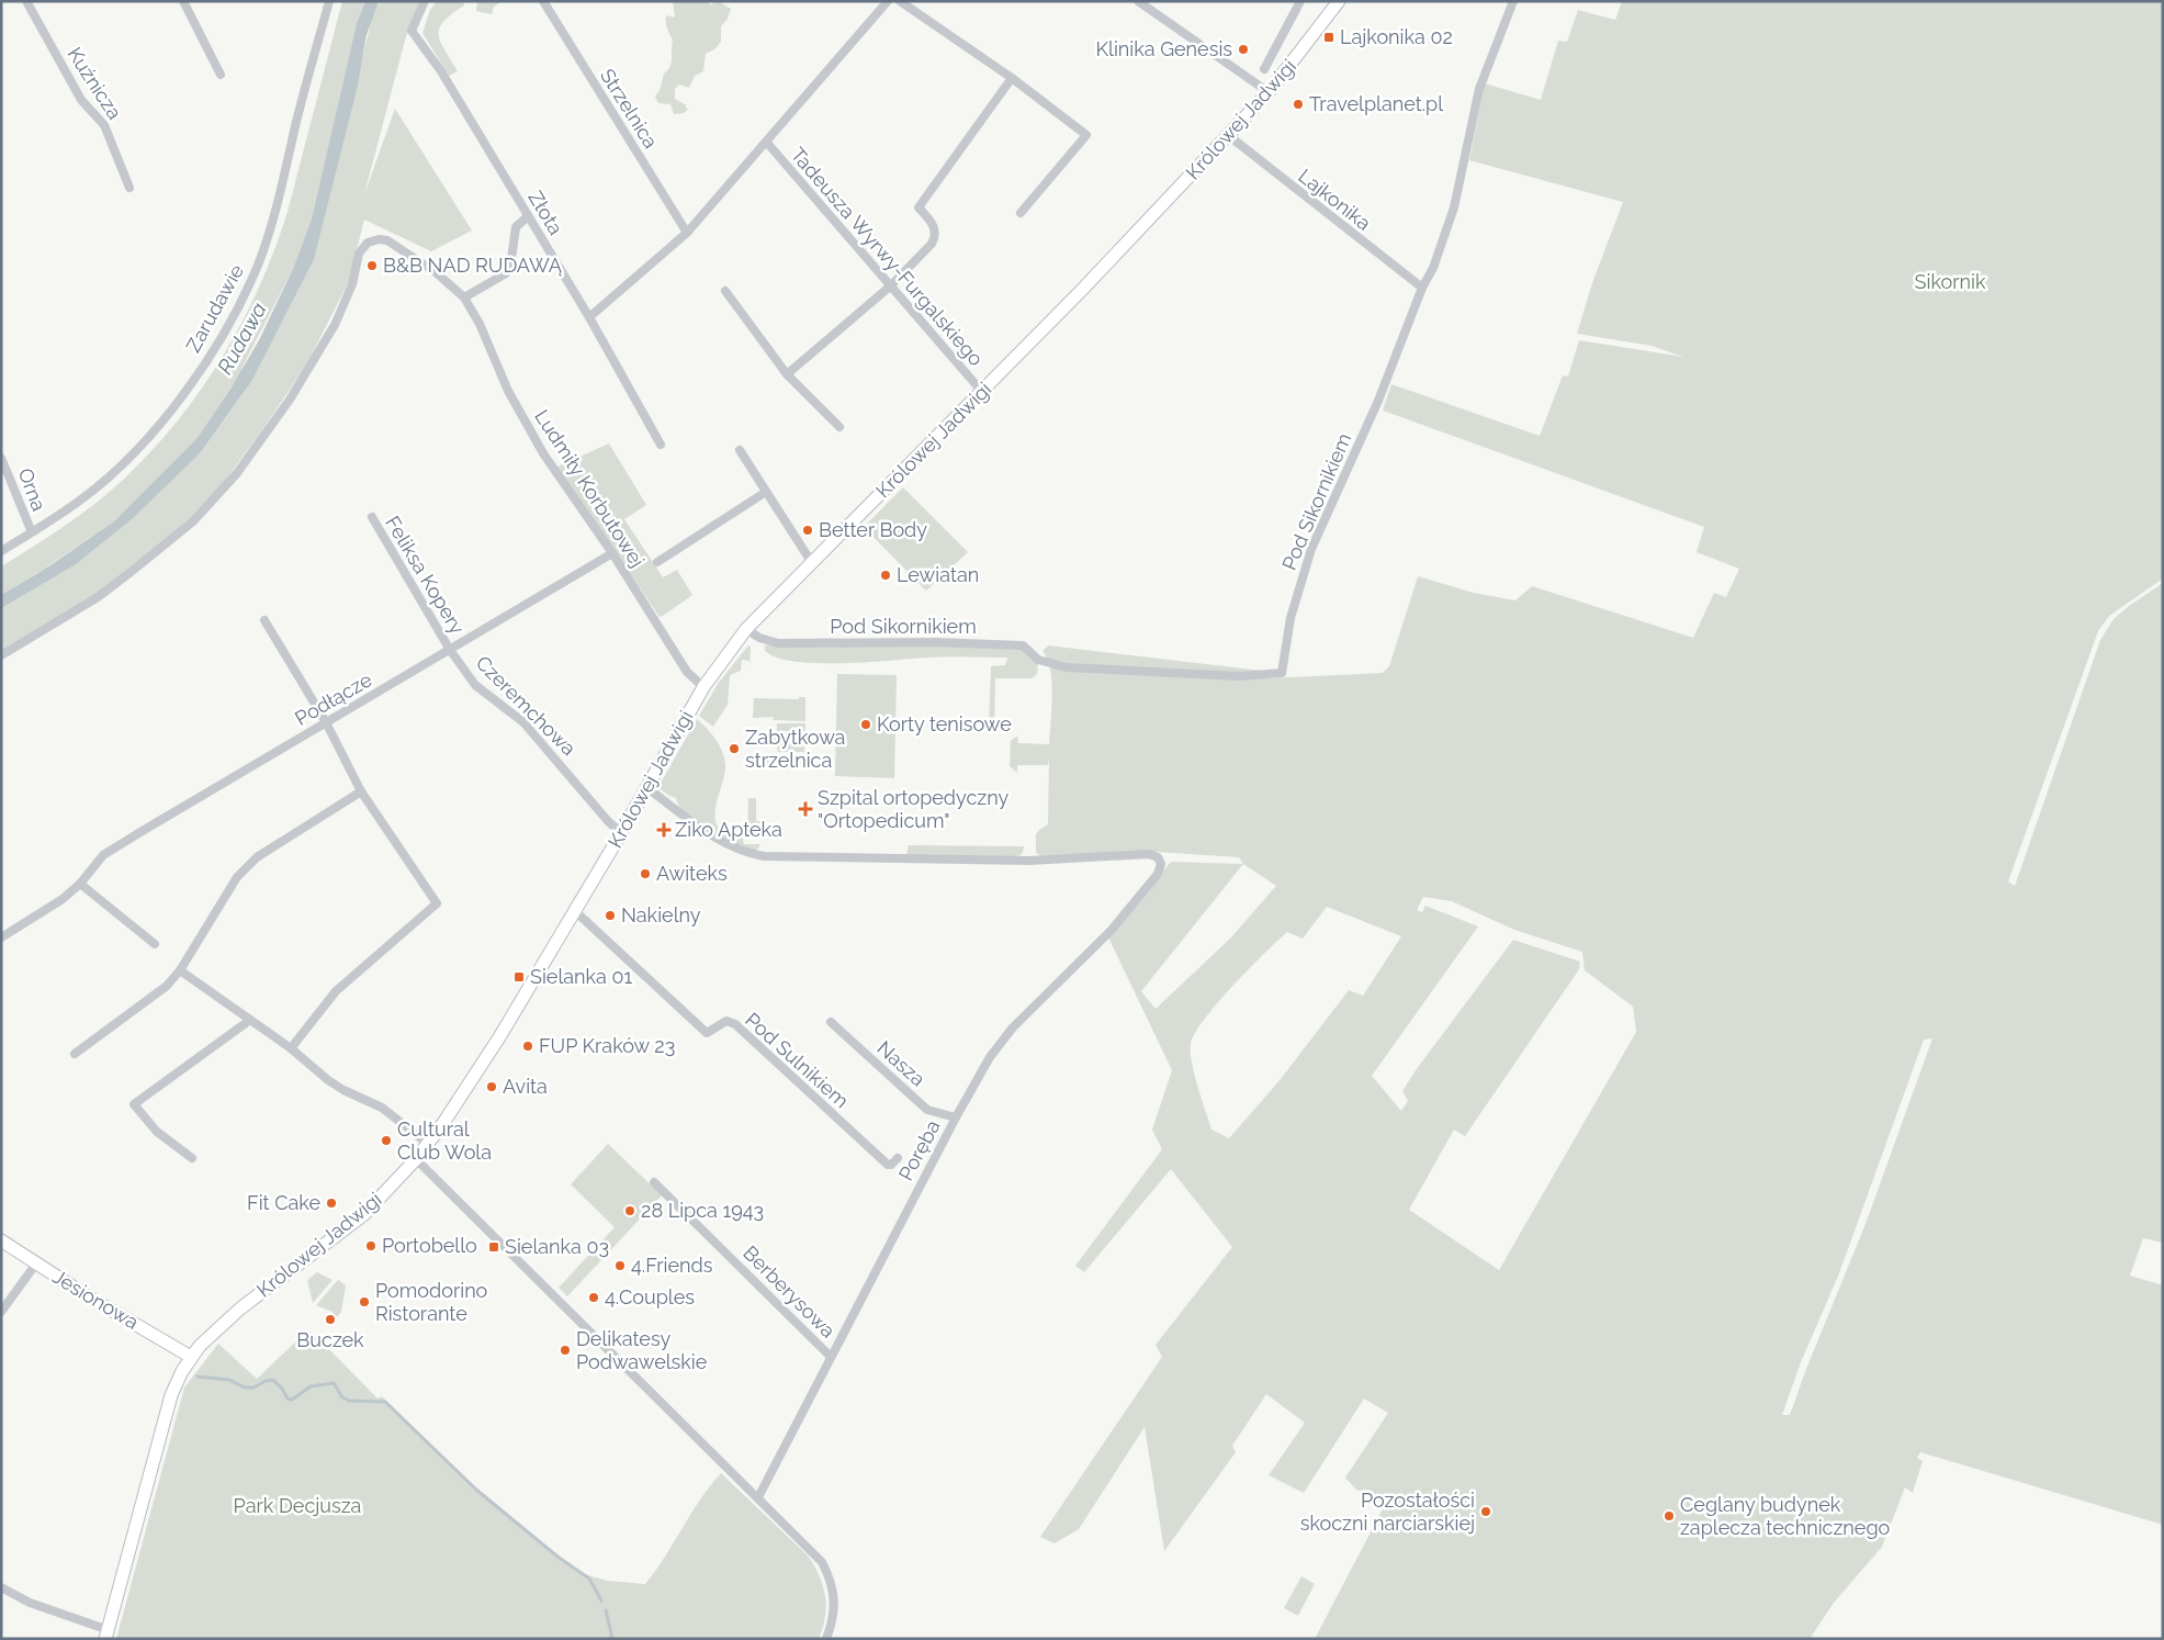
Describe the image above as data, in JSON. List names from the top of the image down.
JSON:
{
  "streets": {
    "street": [
      "Kuźnicza",
      "Strzelnica",
      "Królowej Jadwigi",
      "Lajkonika",
      "Złota",
      "Tadeusza Wyrwy-Furgalskiego",
      "Zarudawie",
      "Ludmiły Korbutowej",
      "Orna",
      "Pod Sikornikiem",
      "Feliksa Kopery",
      "Podłącze",
      "Czeremchowa",
      "Pod Sulnikiem",
      "Nasza",
      "Poręba",
      "Berberysowa",
      "Jesionowa"
    ]
  },
  "crossings": [
    ["Królowej Jadwigi", "Lajkonika"],
    ["Królowej Jadwigi", "Tadeusza Wyrwy-Furgalskiego"],
    ["Królowej Jadwigi", "Ludmiły Korbutowej"],
    ["Królowej Jadwigi", "Pod Sikornikiem"],
    ["Królowej Jadwigi", "Czeremchowa"],
    ["Królowej Jadwigi", "Pod Sulnikiem"],
    ["Królowej Jadwigi", "Poręba"],
    ["Królowej Jadwigi", "Jesionowa"],
    ["Lajkonika", "Pod Sikornikiem"],
    ["Zarudawie", "Orna"],
    ["Ludmiły Korbutowej", "Podłącze"],
    ["Feliksa Kopery", "Podłącze"],
    ["Feliksa Kopery", "Czeremchowa"],
    ["Podłącze", "Czeremchowa"],
    ["Nasza", "Poręba"],
    ["Poręba", "Berberysowa"]
  ],
  "water": ["Rudawa"],
  "parks": ["Sikornik", "Park Decjusza"],
  "places": {
    "transit": ["Lajkonika 02", "Sielanka 01", "Sielanka 03"],
    "other": [
      "Klinika Genesis",
      "Travelplanet.pl",
      "B&B NAD RUDAWĄ",
      "Better Body",
      "Lewiatan",
      "Korty tenisowe",
      "Zabytkowa strzelnica",
      "Awiteks",
      "Nakielny",
      "FUP Kraków 23",
      "Avita",
      "Cultural Club Wola",
      "Fit Cake",
      "28 Lipca 1943",
      "Portobello",
      "4.Friends",
      "4.Couples",
      "Pomodorino Ristorante",
      "Buczek",
      "Delikatesy Podwawelskie",
      "Pozostałości skoczni narciarskiej",
      "Ceglany budynek zaplecza technicznego"
    ],
    "health": ["Szpital ortopedyczny \"Ortopedicum\"", "Ziko Apteka"]
  }
}
